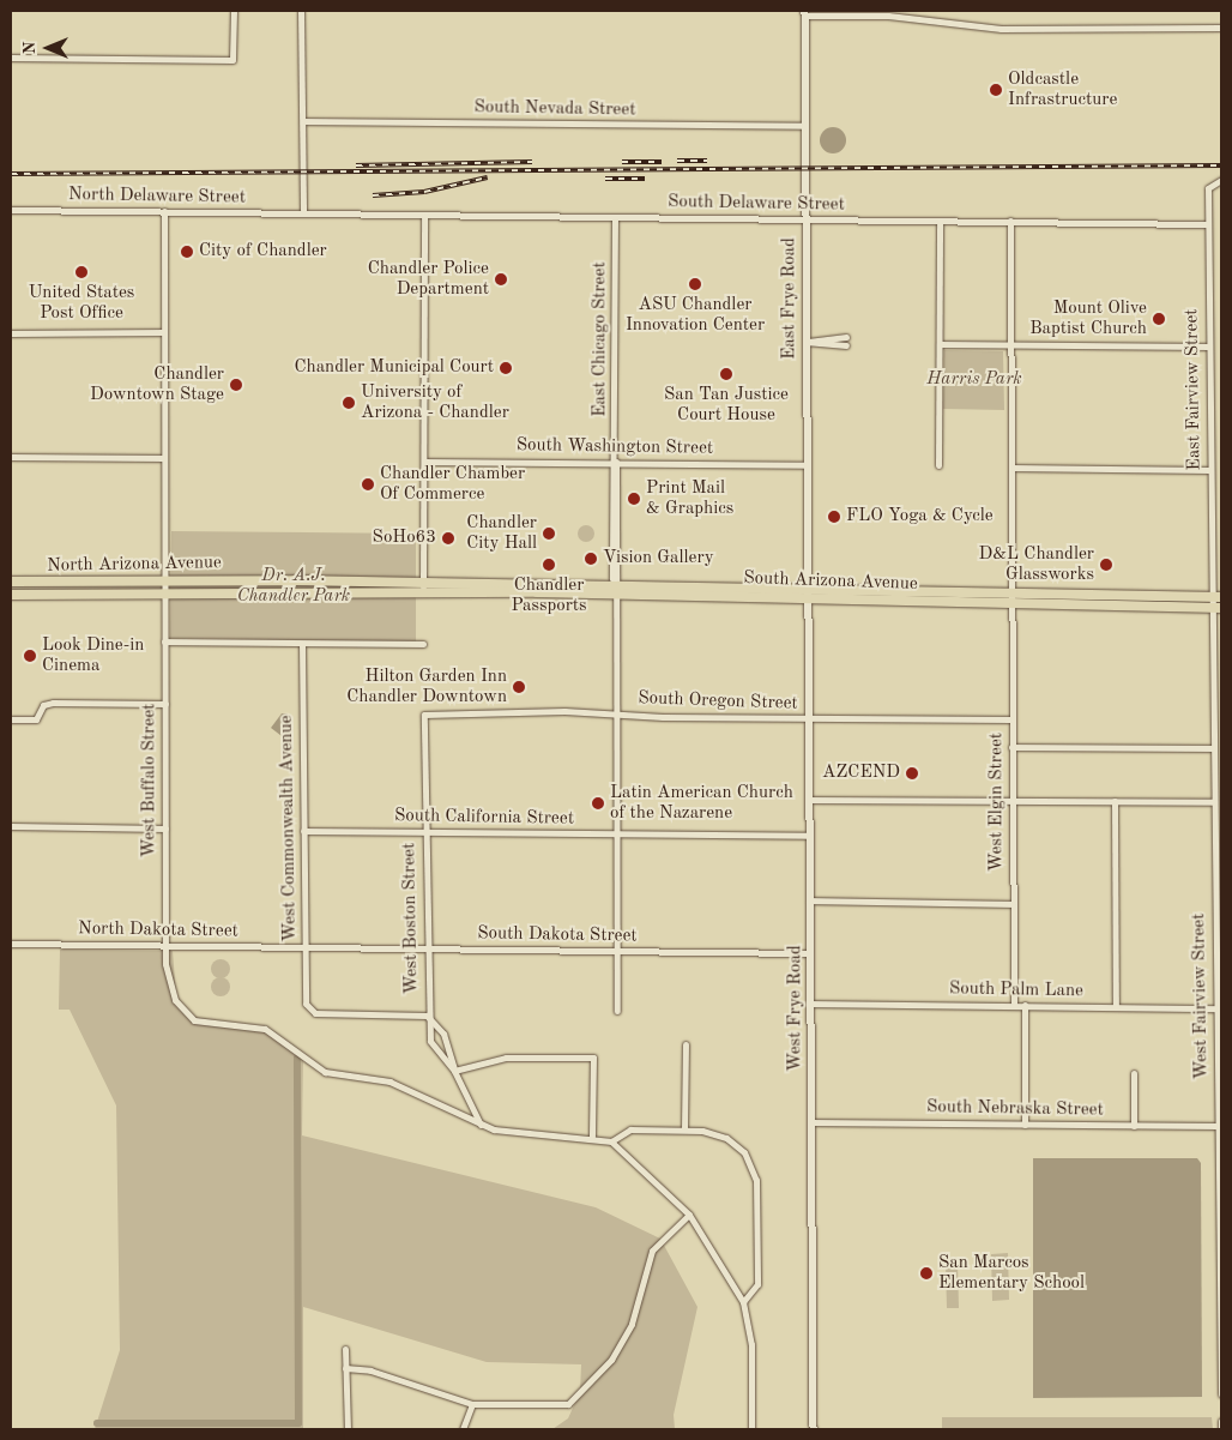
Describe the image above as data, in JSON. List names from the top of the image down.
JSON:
{
  "streets": {
    "main road": ["North Arizona Avenue", "South Arizona Avenue"],
    "street": [
      "South Nevada Street",
      "North Delaware Street",
      "South Delaware Street",
      "East Frye Road",
      "East Chicago Street",
      "East Fairview Street",
      "South Washington Street",
      "South Oregon Street",
      "West Buffalo Street",
      "West Elgin Street",
      "South California Street",
      "West Commonwealth Avenue",
      "West Boston Street",
      "North Dakota Street",
      "South Dakota Street",
      "South Palm Lane",
      "West Fairview Street",
      "West Frye Road",
      "South Nebraska Street"
    ]
  },
  "crossings": [
    ["South Nevada Street", "East Frye Road"],
    ["North Delaware Street", "South Delaware Street"],
    ["North Delaware Street", "West Buffalo Street"],
    ["South Delaware Street", "East Frye Road"],
    ["South Delaware Street", "East Chicago Street"],
    ["South Delaware Street", "East Fairview Street"],
    ["South Delaware Street", "West Elgin Street"],
    ["East Frye Road", "South Washington Street"],
    ["East Frye Road", "South Arizona Avenue"],
    ["East Frye Road", "West Frye Road"],
    ["East Chicago Street", "South Washington Street"],
    ["East Chicago Street", "South Arizona Avenue"],
    ["East Chicago Street", "South Oregon Street"],
    ["East Chicago Street", "South California Street"],
    ["East Chicago Street", "South Dakota Street"],
    ["East Fairview Street", "South Arizona Avenue"],
    ["East Fairview Street", "West Fairview Street"],
    ["North Arizona Avenue", "South Arizona Avenue"],
    ["North Arizona Avenue", "West Buffalo Street"],
    ["South Arizona Avenue", "West Elgin Street"],
    ["South Arizona Avenue", "West Fairview Street"],
    ["South Arizona Avenue", "West Frye Road"],
    ["South Oregon Street", "West Elgin Street"],
    ["South Oregon Street", "West Boston Street"],
    ["South Oregon Street", "West Frye Road"],
    ["West Buffalo Street", "West Boston Street"],
    ["West Buffalo Street", "North Dakota Street"],
    ["West Elgin Street", "South Palm Lane"],
    ["South California Street", "West Commonwealth Avenue"],
    ["South California Street", "West Boston Street"],
    ["South California Street", "West Frye Road"],
    ["West Commonwealth Avenue", "West Boston Street"],
    ["West Commonwealth Avenue", "North Dakota Street"],
    ["West Commonwealth Avenue", "South Dakota Street"],
    ["West Boston Street", "South Dakota Street"],
    ["North Dakota Street", "South Dakota Street"],
    ["South Dakota Street", "West Frye Road"],
    ["South Palm Lane", "West Fairview Street"],
    ["South Palm Lane", "West Frye Road"],
    ["West Fairview Street", "South Nebraska Street"],
    ["West Frye Road", "South Nebraska Street"]
  ],
  "parks": ["Harris Park", "Dr. A.J. Chandler Park"],
  "places": [
    "Oldcastle Infrastructure",
    "City of Chandler",
    "United States Post Office",
    "Chandler Police Department",
    "ASU Chandler Innovation Center",
    "Mount Olive Baptist Church",
    "Chandler Municipal Court",
    "San Tan Justice Court House",
    "Chandler Downtown Stage",
    "University of Arizona - Chandler",
    "Chandler Chamber Of Commerce",
    "Print Mail & Graphics",
    "FLO Yoga & Cycle",
    "Chandler City Hall",
    "SoHo63",
    "Vision Gallery",
    "Chandler Passports",
    "D&L Chandler Glassworks",
    "Look Dine-in Cinema",
    "Hilton Garden Inn Chandler Downtown",
    "AZCEND",
    "Latin American Church of the Nazarene",
    "San Marcos Elementary School"
  ],
  "north": "left"
}
